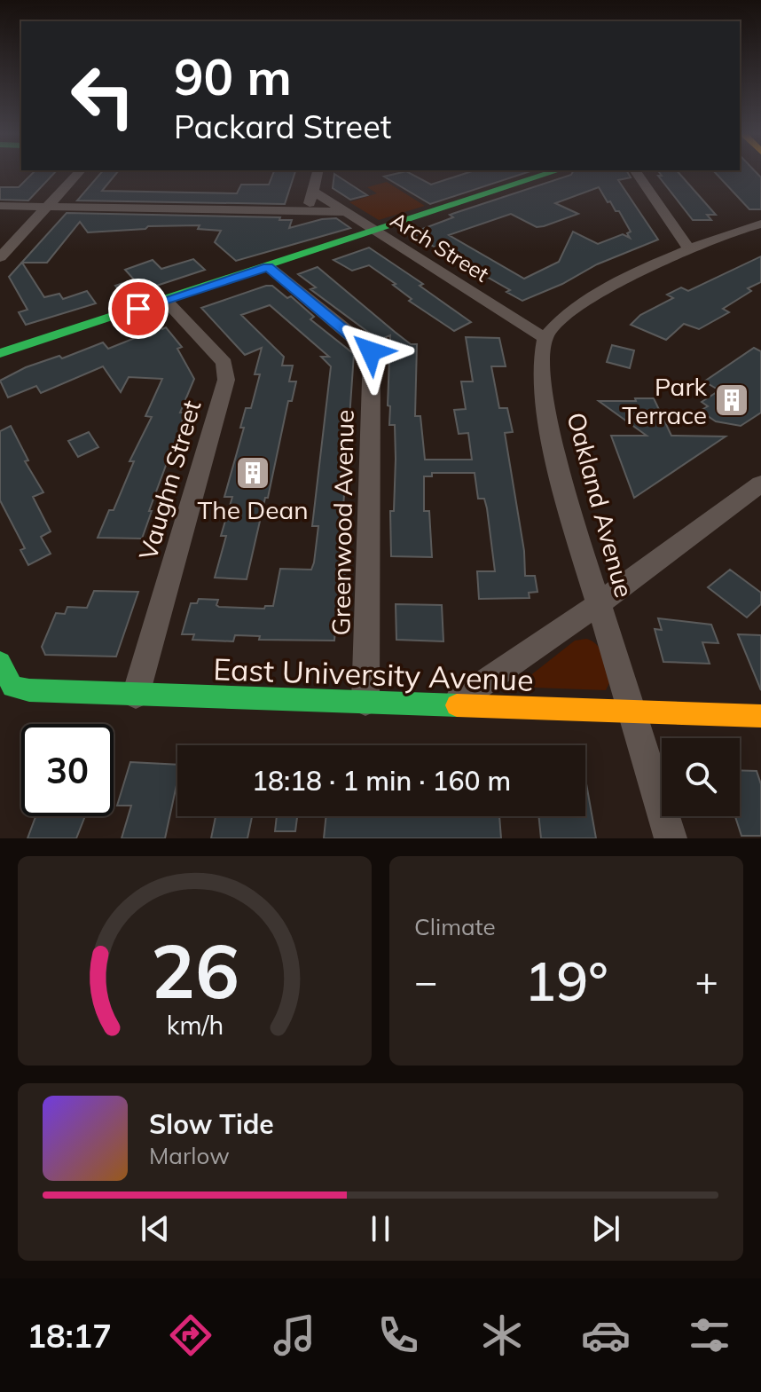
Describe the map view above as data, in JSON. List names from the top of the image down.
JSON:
{
  "streets": {
    "main road": ["East University Avenue"],
    "street": [
      "Arch Street",
      "Vaughn Street",
      "Oakland Avenue",
      "Greenwood Avenue"
    ]
  },
  "crossings": [
    ["Arch Street", "Oakland Avenue"],
    ["Vaughn Street", "East University Avenue"],
    ["Oakland Avenue", "East University Avenue"],
    ["Greenwood Avenue", "East University Avenue"]
  ],
  "places": {
    "building": ["Park Terrace", "The Dean"]
  },
  "page": {
    "turn": ["90 m", "Packard Street"],
    "limit": "30",
    "trip": "18:18 · 1 min · 160 m",
    "tile": "Climate",
    "heat": ["−", "19°", "+"],
    "song": ["Slow Tide", "Marlow"],
    "tabs": "18:17",
    "gauge": ["26", "km/h"]
  }
}
